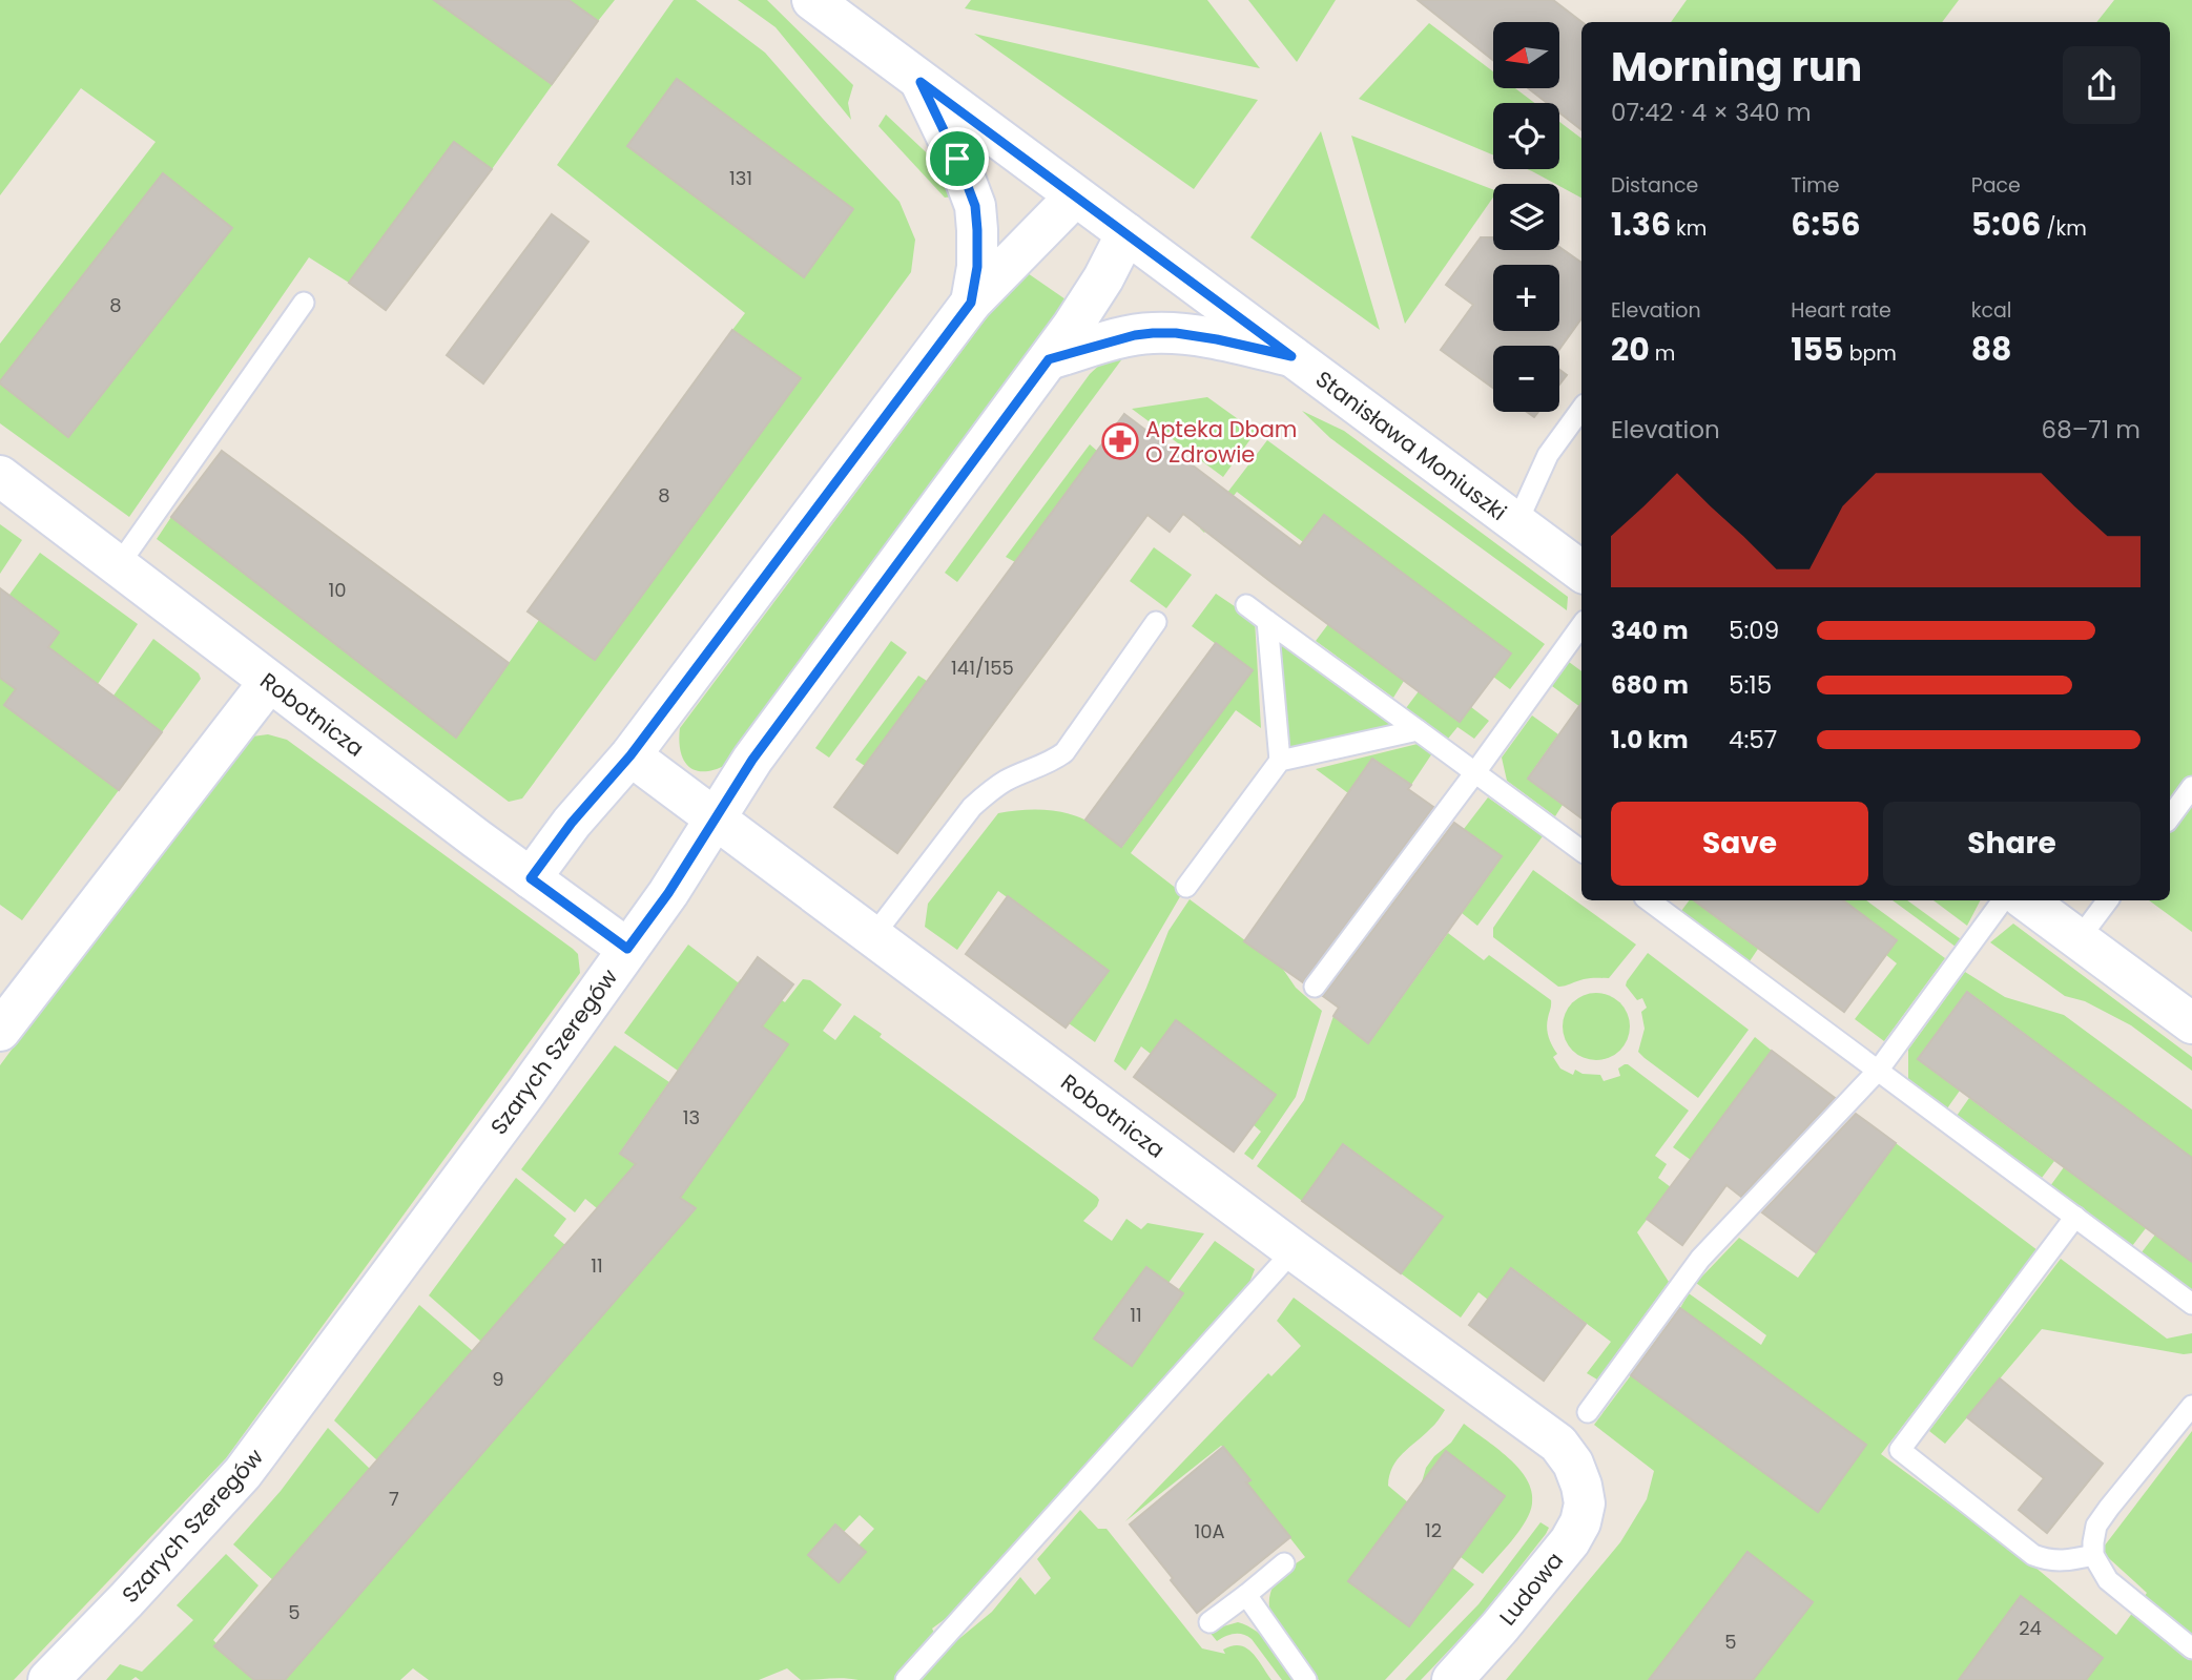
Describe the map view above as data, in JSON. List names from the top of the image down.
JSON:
{
  "streets": {
    "street": [
      "Stanisława Moniuszki",
      "Robotnicza",
      "Szarych Szeregów",
      "Ludowa"
    ]
  },
  "crossings": [
    ["Stanisława Moniuszki", "Szarych Szeregów"],
    ["Robotnicza", "Szarych Szeregów"],
    ["Robotnicza", "Ludowa"]
  ],
  "places": {
    "pharmacy": ["Apteka Dbam O Zdrowie"]
  },
  "house_numbers": [
    "131",
    "8",
    "8",
    "10",
    "141/155",
    "13",
    "11",
    "11",
    "9",
    "7",
    "12",
    "10A",
    "5",
    "24",
    "5"
  ],
  "north": "left",
  "page": {
    "map_buttons": ["+", "−"],
    "heading": ["Morning run", "07:42 · 4 × 340 m"],
    "stats": [
      ["Distance", "1.36 km"],
      ["Time", "6:56"],
      ["Pace", "5:06 /km"],
      ["Elevation", "20 m"],
      ["Heart rate", "155 bpm"],
      ["kcal", "88"]
    ],
    "chart": ["Elevation", "68–71 m"],
    "list": [
      {
        "name": "340 m",
        "note": "5:09"
      },
      {
        "name": "680 m",
        "note": "5:15"
      },
      {
        "name": "1.0 km",
        "note": "4:57"
      }
    ],
    "buttons": ["Save", "Share"]
  }
}
